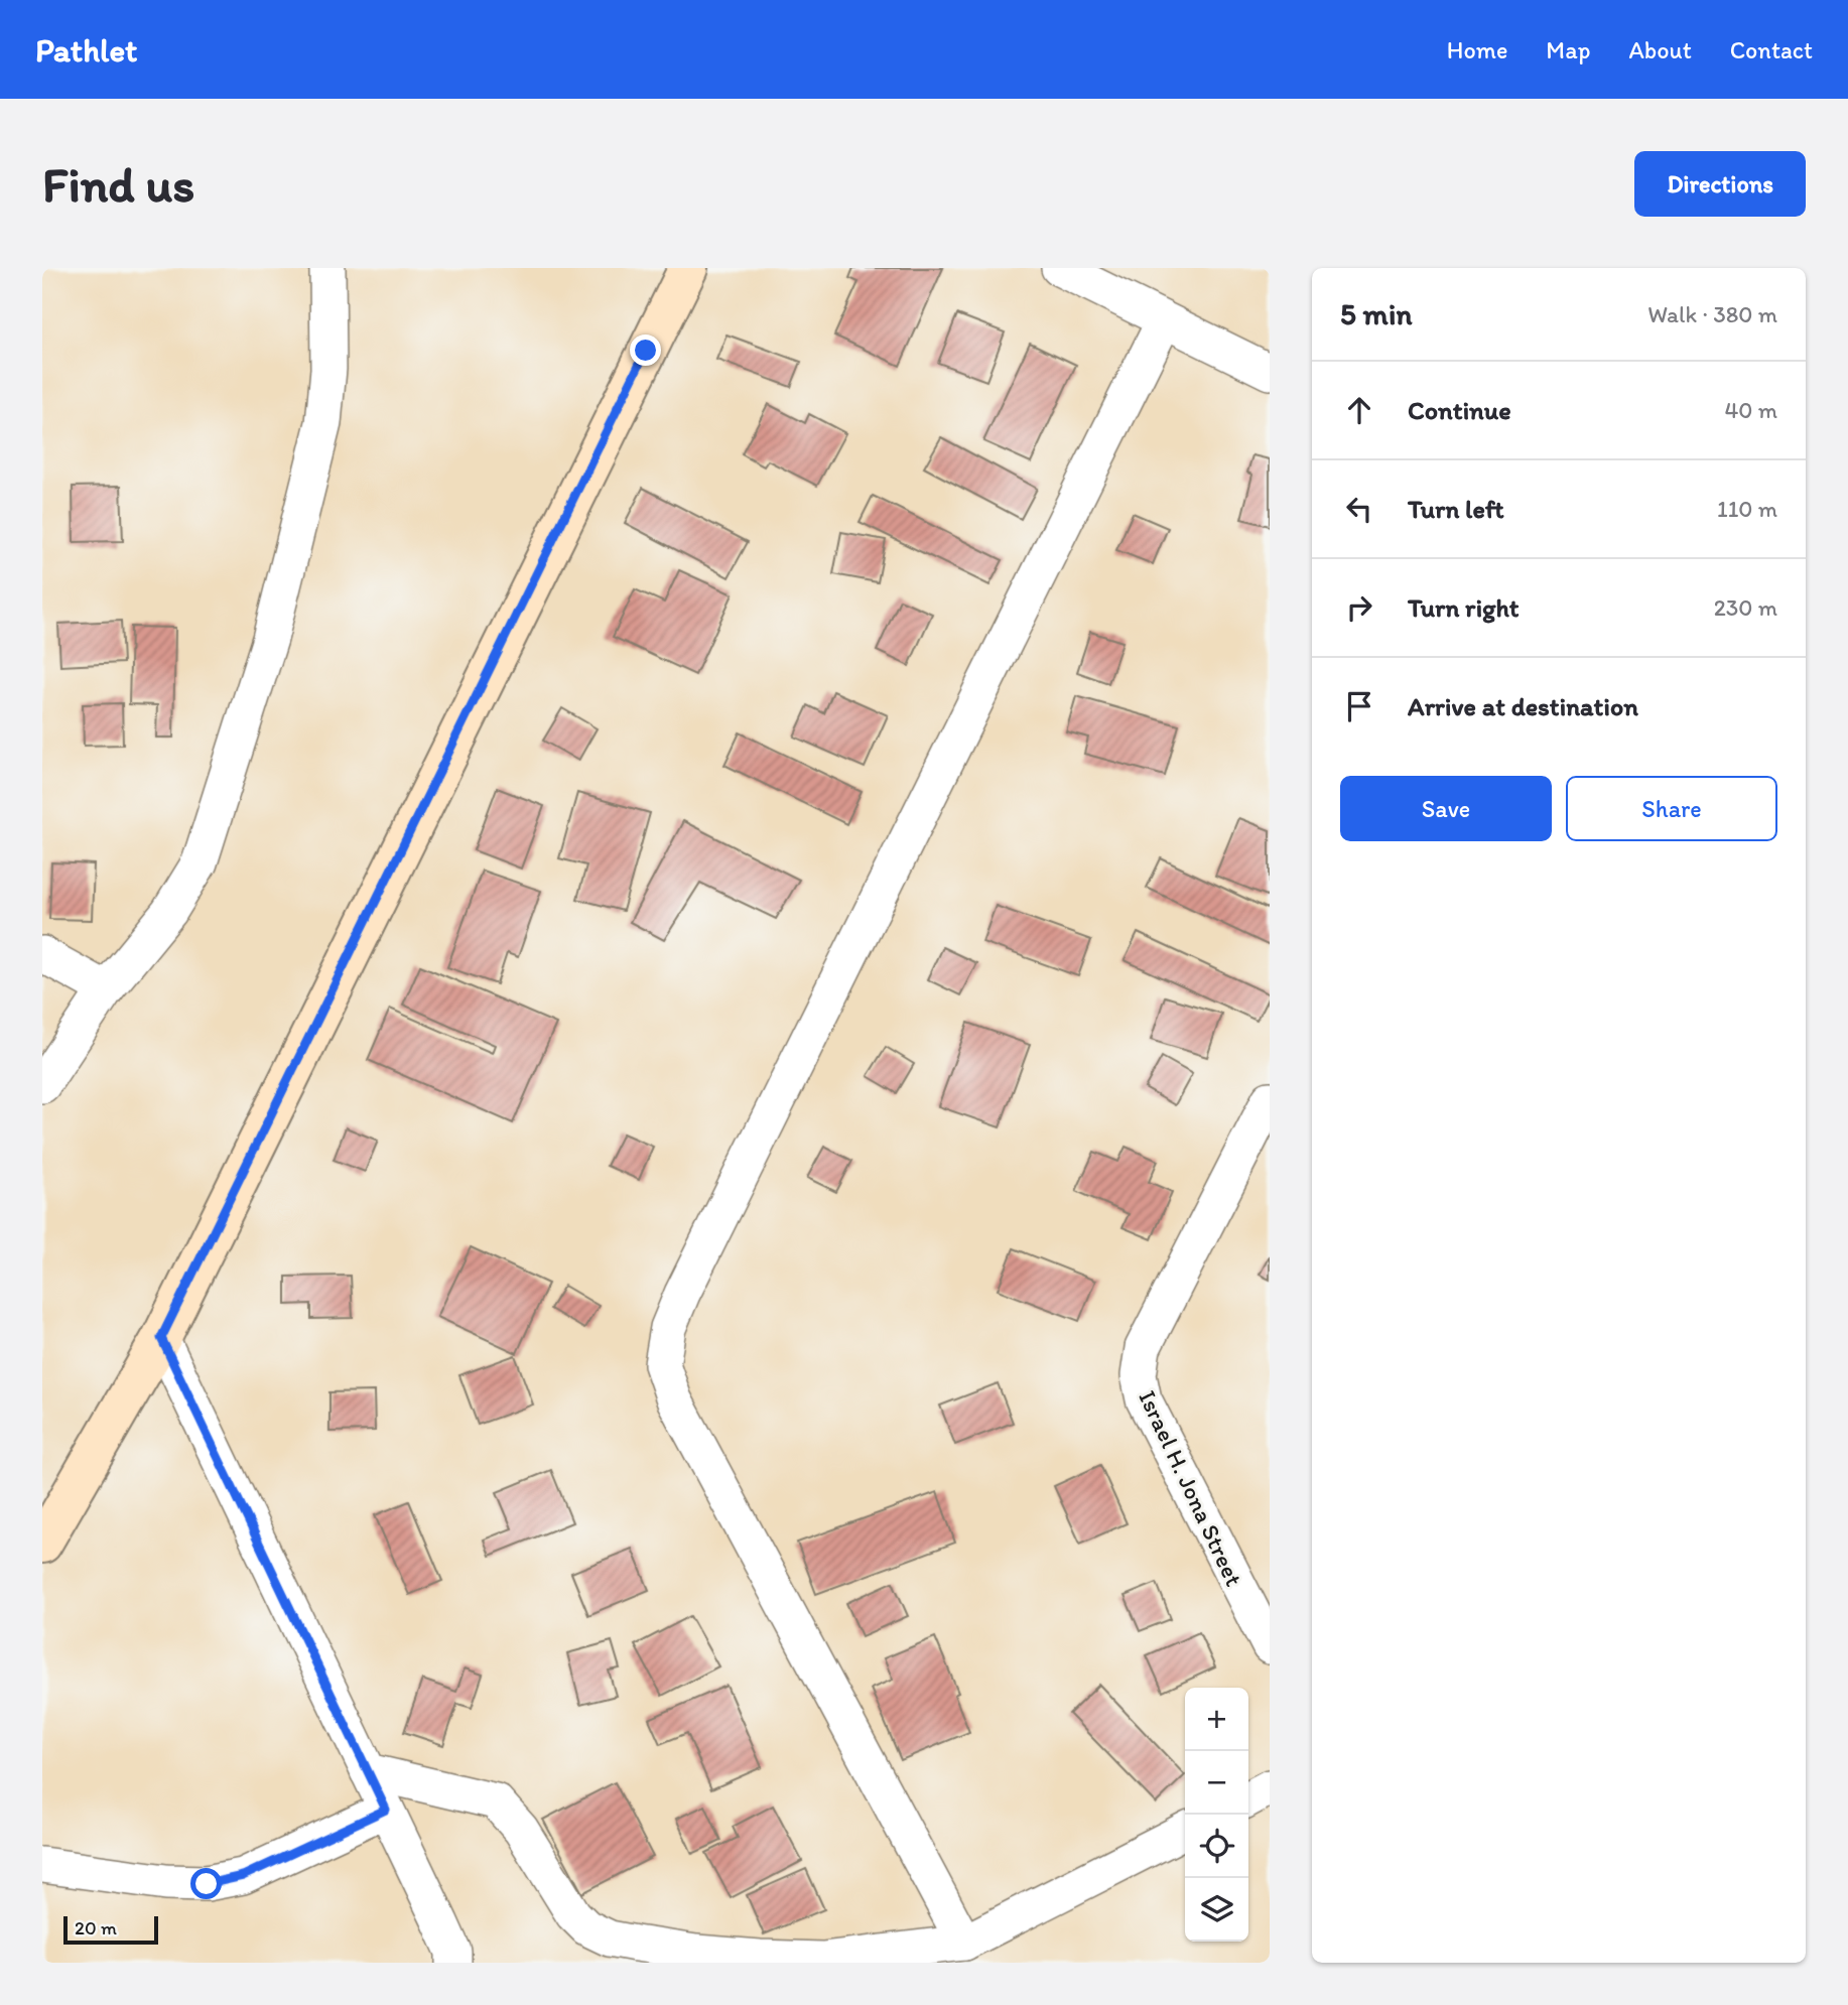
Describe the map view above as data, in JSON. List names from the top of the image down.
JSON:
{
  "streets": {
    "street": ["Israel H. Jona Street"]
  },
  "scale_bar": "20 m",
  "page": {
    "header": "Pathlet",
    "nav": [
      "Home",
      "Map",
      "About",
      "Contact"
    ],
    "buttons": [
      "Directions",
      ["Save", "Share"]
    ],
    "title": "Find us",
    "heading": ["5 min", "Walk · 380 m"],
    "list": [
      ["Continue", "40 m"],
      ["Turn left", "110 m"],
      ["Turn right", "230 m"],
      "Arrive at destination"
    ],
    "map_buttons": ["+", "−"],
    "scale": "20 m"
  }
}
